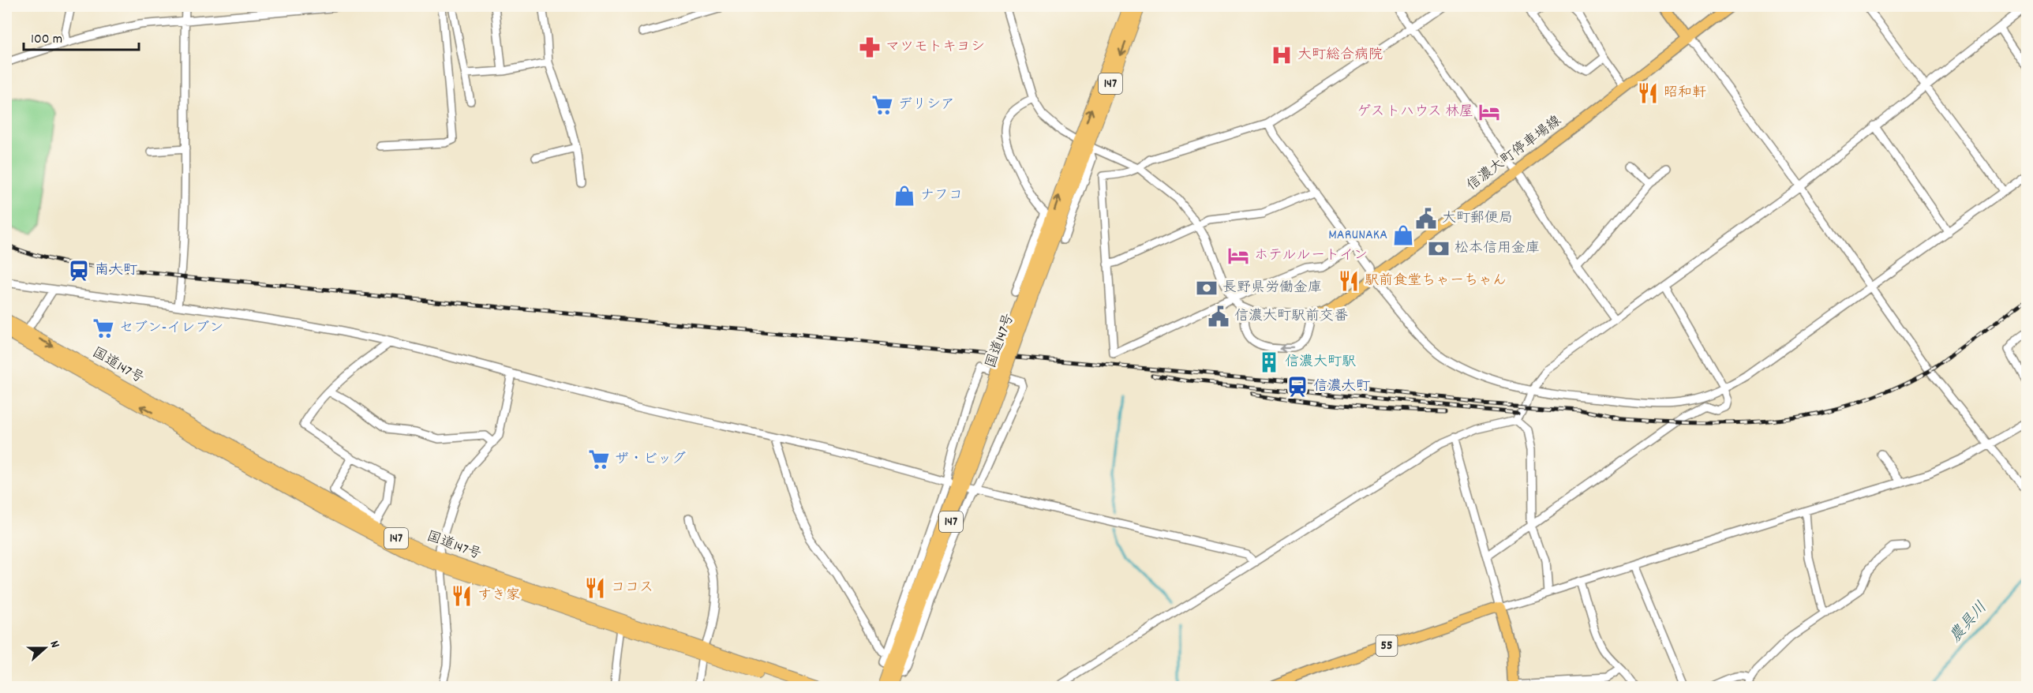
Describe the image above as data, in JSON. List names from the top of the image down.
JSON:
{
  "streets": {
    "highway": ["147", "国道147号"],
    "main road": ["信濃大町停車場線", "55"]
  },
  "crossings": [
    ["147", "国道147号"]
  ],
  "water": ["農具川"],
  "places": {
    "pharmacy": ["マツモトキヨシ"],
    "hospital": ["大町総合病院"],
    "restaurant": [
      "昭和軒",
      "駅前食堂ちゃーちゃん",
      "ココス",
      "すき家"
    ],
    "supermarket": ["デリシア", "セブン-イレブン", "ザ・ビッグ"],
    "hotel": ["ゲストハウス 林屋", "ホテルルートイン"],
    "shop": ["ナフコ", "MARUNAKA"],
    "public building": ["大町郵便局", "信濃大町駅前交番"],
    "bank": ["松本信用金庫", "長野県労働金庫"],
    "station": ["南大町", "信濃大町"],
    "building": ["信濃大町駅"]
  },
  "scale_bar": "100 m",
  "north": "right"
}
